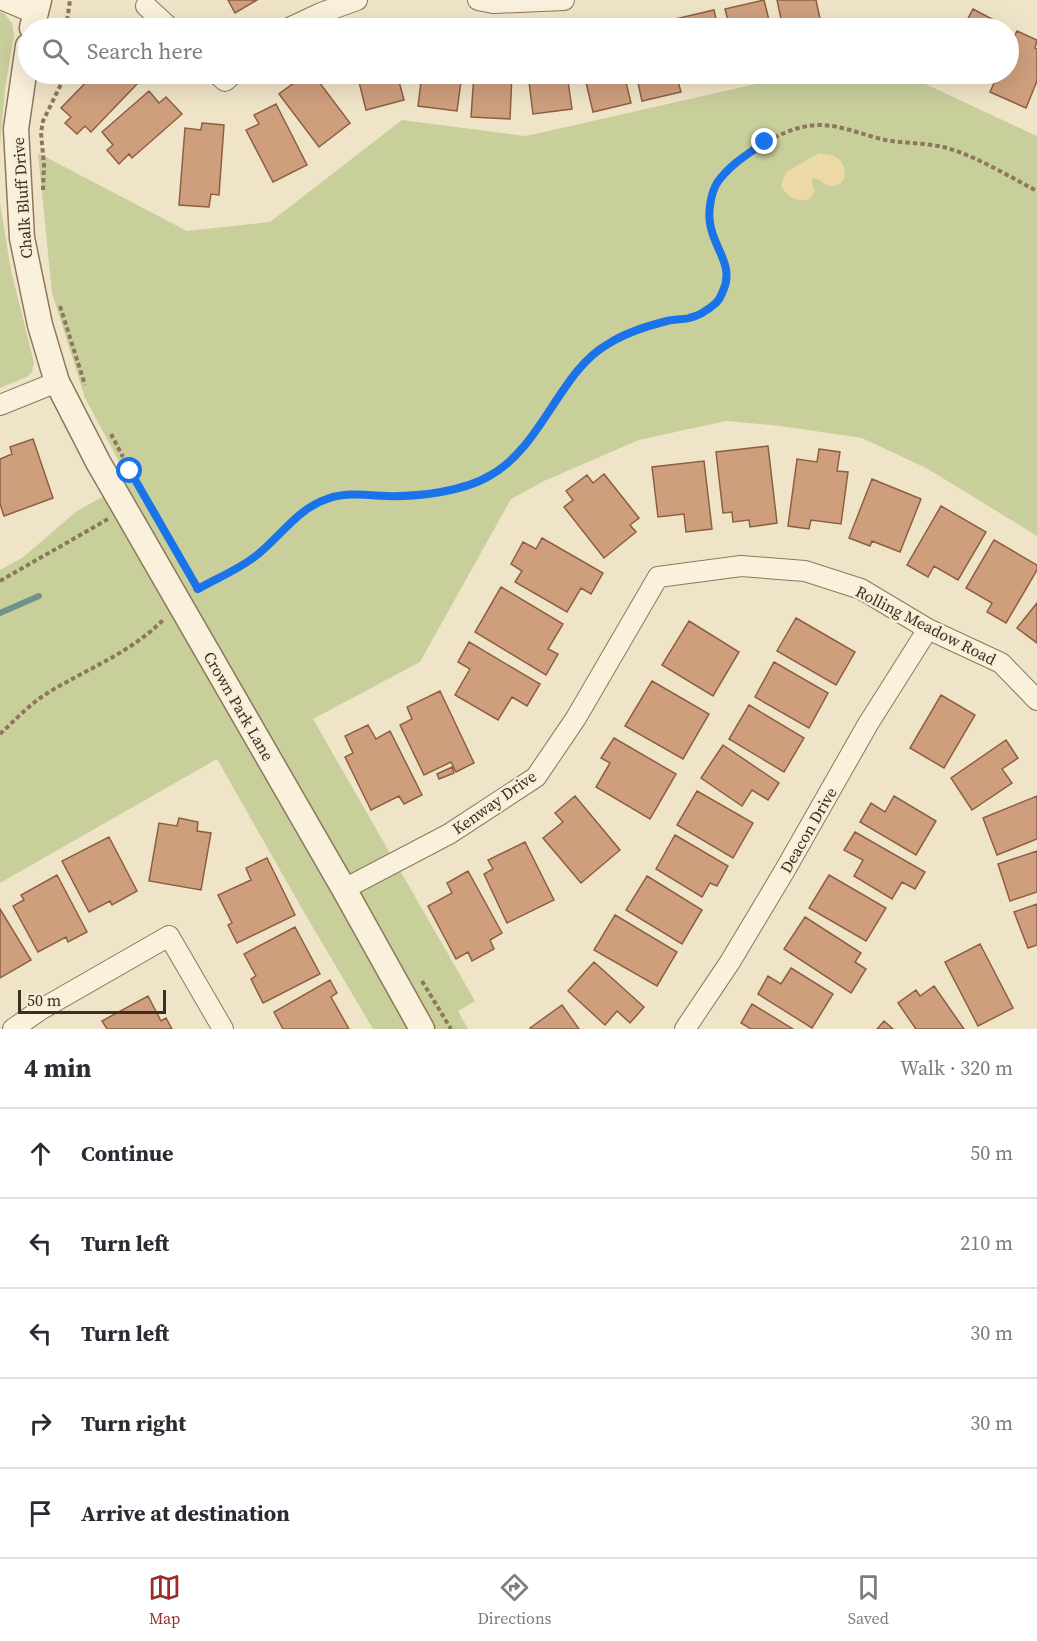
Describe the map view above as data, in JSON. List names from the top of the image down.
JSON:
{
  "streets": {
    "street": [
      "Chalk Bluff Drive",
      "Rolling Meadow Road",
      "Crown Park Lane",
      "Kenway Drive",
      "Deacon Drive"
    ]
  },
  "crossings": [
    ["Chalk Bluff Drive", "Crown Park Lane"],
    ["Rolling Meadow Road", "Kenway Drive"],
    ["Rolling Meadow Road", "Deacon Drive"],
    ["Crown Park Lane", "Kenway Drive"]
  ],
  "scale_bar": "50 m",
  "page": {
    "search": "Search here",
    "scale": "50 m",
    "heading": ["4 min", "Walk · 320 m"],
    "list": [
      ["Continue", "50 m"],
      ["Turn left", "210 m"],
      ["Turn left", "30 m"],
      ["Turn right", "30 m"],
      "Arrive at destination"
    ],
    "nav": ["Map", "Directions", "Saved"]
  }
}
